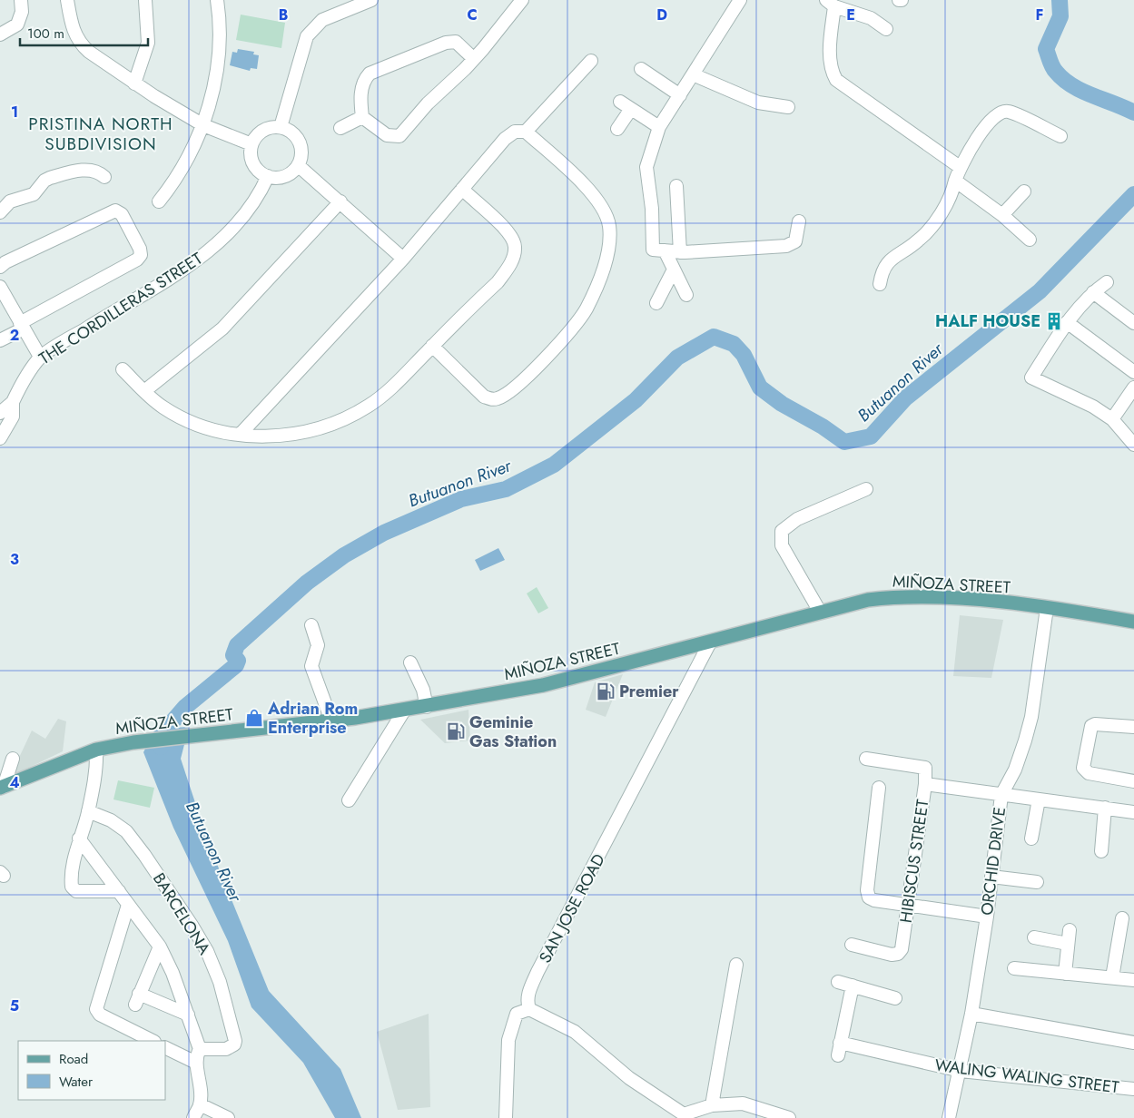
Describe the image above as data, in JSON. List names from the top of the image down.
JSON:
{
  "streets": {
    "main road": ["MIÑOZA STREET"],
    "street": [
      "THE CORDILLERAS STREET",
      "HIBISCUS STREET",
      "ORCHID DRIVE",
      "SAN JOSE ROAD",
      "BARCELONA",
      "WALING WALING STREET"
    ]
  },
  "crossings": [
    ["MIÑOZA STREET", "ORCHID DRIVE"],
    ["MIÑOZA STREET", "SAN JOSE ROAD"],
    ["ORCHID DRIVE", "WALING WALING STREET"]
  ],
  "districts": ["PRISTINA NORTH SUBDIVISION"],
  "water": ["Butuanon River"],
  "places": {
    "building": ["HALF HOUSE"],
    "fuel station": ["Premier", "Geminie Gas Station"],
    "shop": ["Adrian Rom Enterprise"]
  },
  "legend": ["Road", "Water"],
  "scale_bar": "100 m",
  "grid": {
    "columns": [
      "B",
      "C",
      "D",
      "E",
      "F"
    ],
    "rows": [
      "1",
      "2",
      "3",
      "4",
      "5"
    ]
  }
}
